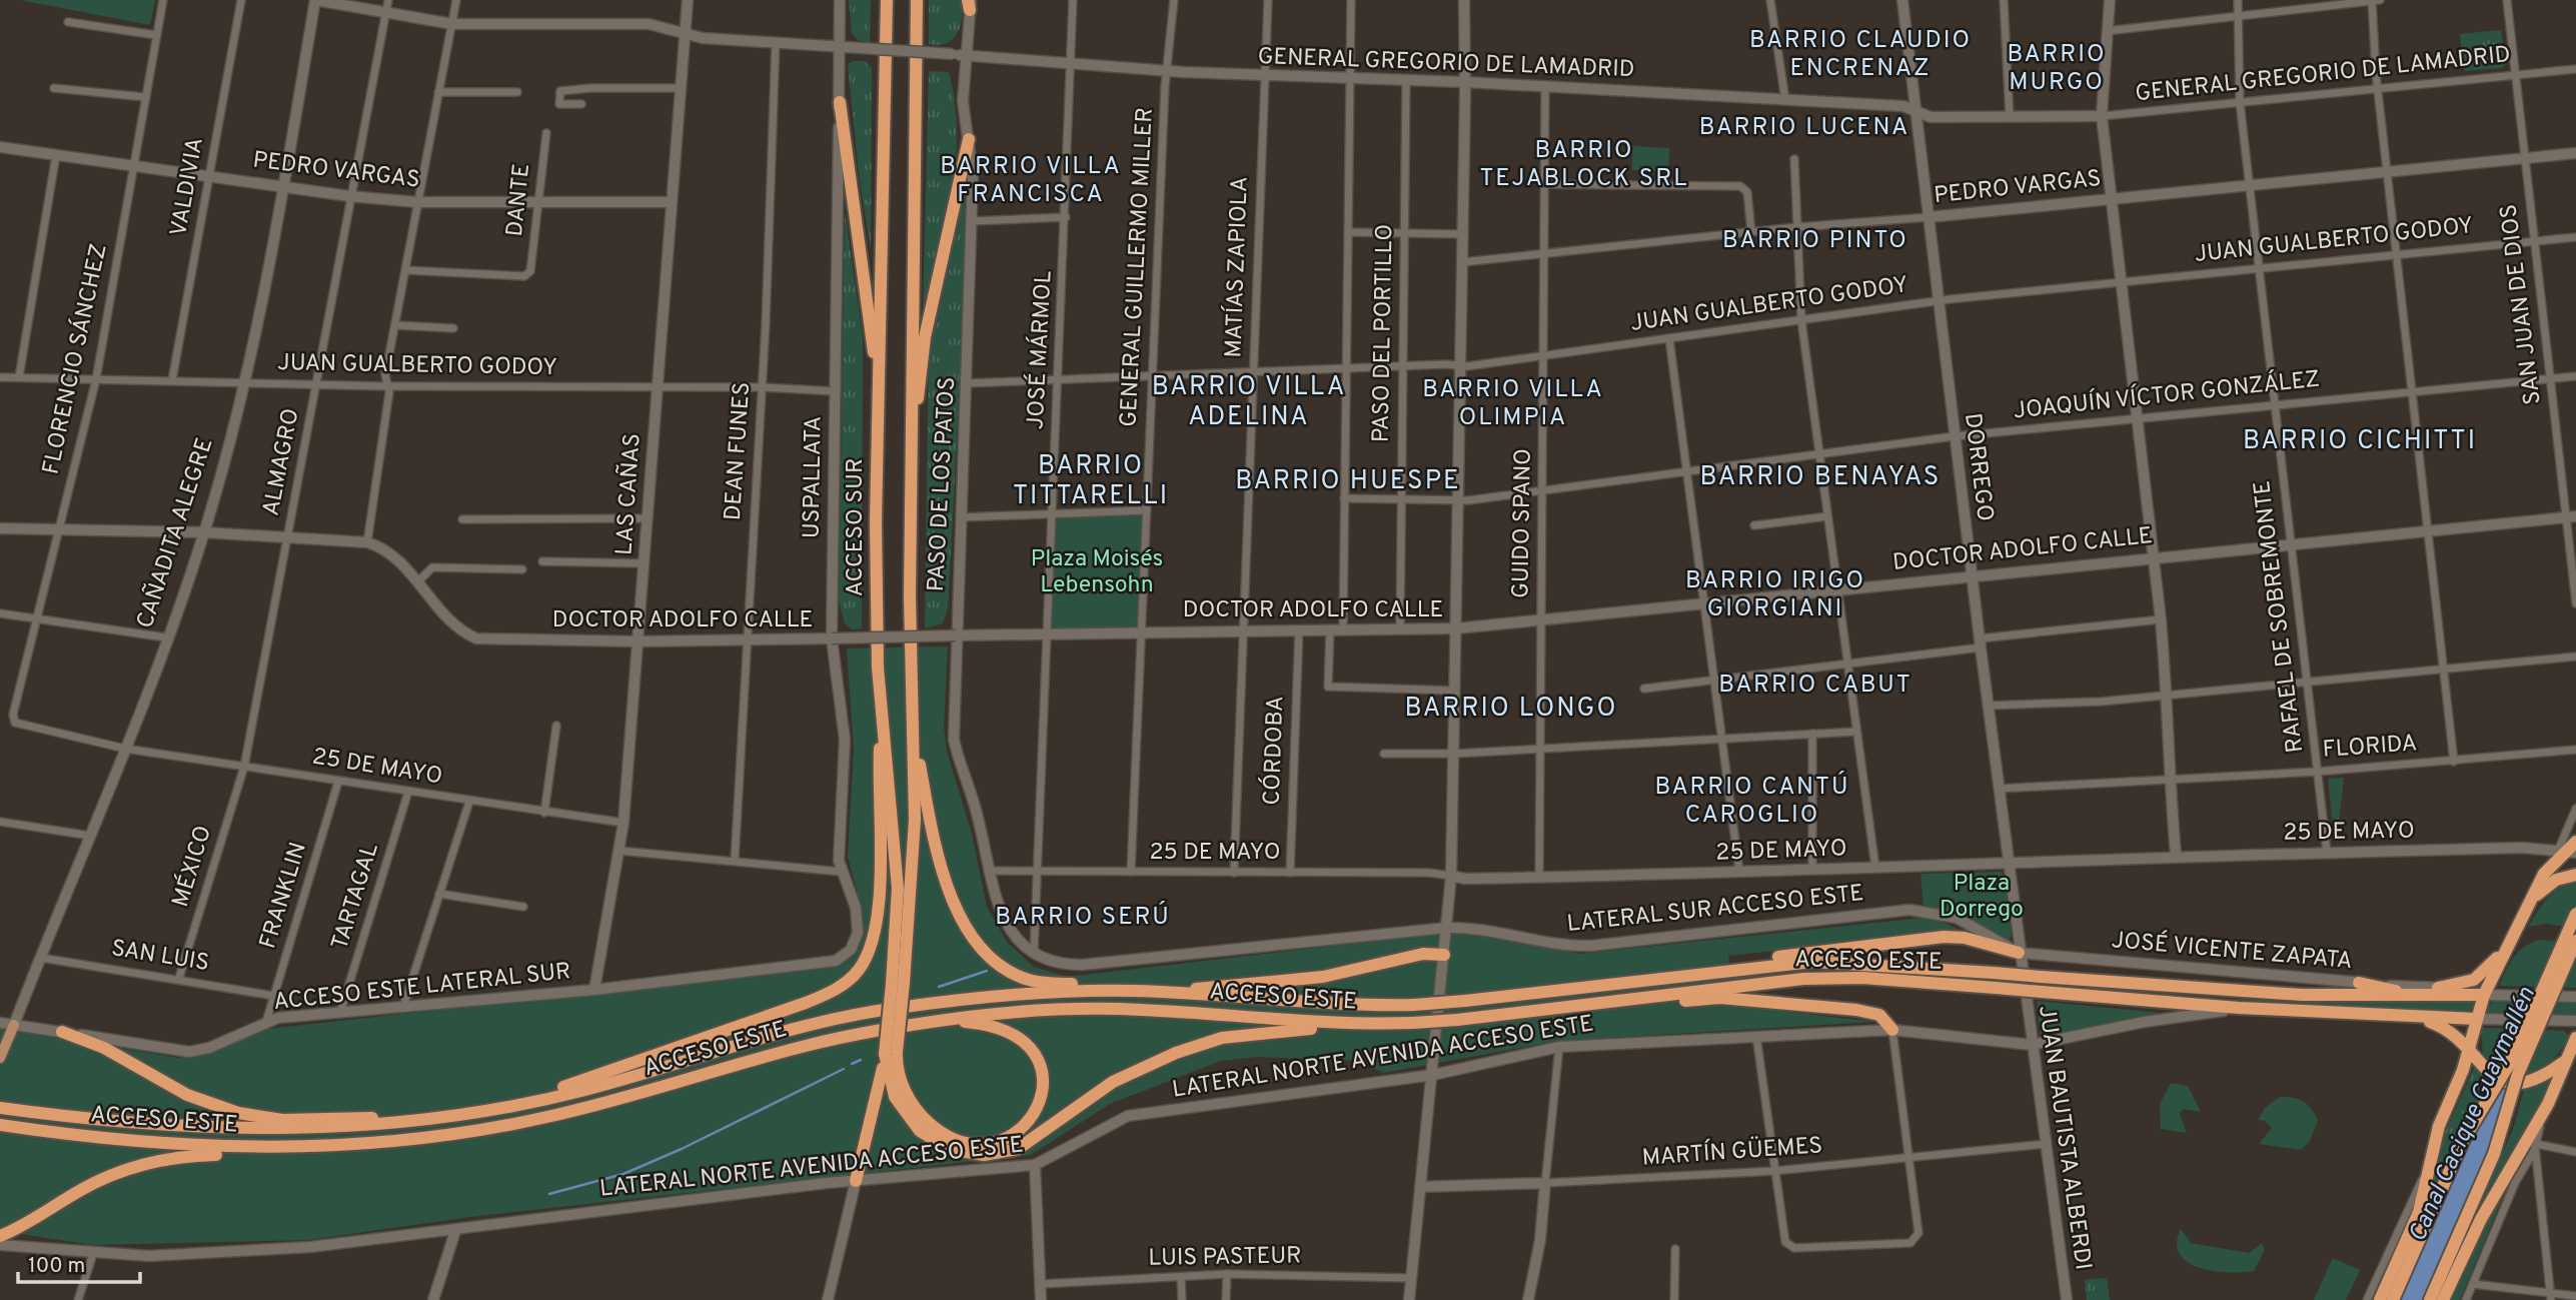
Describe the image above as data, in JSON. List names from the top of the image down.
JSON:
{
  "streets": {
    "highway": ["ACCESO SUR", "ACCESO ESTE"],
    "main road": ["CAÑADITA ALEGRE"],
    "street": [
      "GENERAL GREGORIO DE LAMADRID",
      "PEDRO VARGAS",
      "VALDIVIA",
      "DANTE",
      "JUAN GUALBERTO GODOY",
      "GENERAL GUILLERMO MILLER",
      "MATÍAS ZAPIOLA",
      "SAN JUAN DE DIOS",
      "PASO DEL PORTILLO",
      "JOSÉ MÁRMOL",
      "FLORENCIO SÁNCHEZ",
      "JOAQUÍN VÍCTOR GONZÁLEZ",
      "DEAN FUNES",
      "ALMAGRO",
      "DORREGO",
      "USPALLATA",
      "PASO DE LOS PATOS",
      "LAS CAÑAS",
      "GUIDO SPANO",
      "DOCTOR ADOLFO CALLE",
      "RAFAEL DE SOBREMONTE",
      "FLORIDA",
      "CÓRDOBA",
      "25 DE MAYO",
      "MÉXICO",
      "FRANKLIN",
      "TARTAGAL",
      "LATERAL SUR ACCESO ESTE",
      "JOSÉ VICENTE ZAPATA",
      "SAN LUIS",
      "ACCESO ESTE LATERAL SUR",
      "LATERAL NORTE AVENIDA ACCESO ESTE",
      "JUAN BAUTISTA ALBERDI",
      "MARTÍN GÜEMES",
      "LUIS PASTEUR"
    ]
  },
  "crossings": [
    ["GENERAL GREGORIO DE LAMADRID", "GENERAL GUILLERMO MILLER"],
    ["GENERAL GREGORIO DE LAMADRID", "MATÍAS ZAPIOLA"],
    ["GENERAL GREGORIO DE LAMADRID", "SAN JUAN DE DIOS"],
    ["GENERAL GREGORIO DE LAMADRID", "PASO DEL PORTILLO"],
    ["GENERAL GREGORIO DE LAMADRID", "JOSÉ MÁRMOL"],
    ["GENERAL GREGORIO DE LAMADRID", "DEAN FUNES"],
    ["GENERAL GREGORIO DE LAMADRID", "ALMAGRO"],
    ["GENERAL GREGORIO DE LAMADRID", "DORREGO"],
    ["GENERAL GREGORIO DE LAMADRID", "USPALLATA"],
    ["GENERAL GREGORIO DE LAMADRID", "PASO DE LOS PATOS"],
    ["GENERAL GREGORIO DE LAMADRID", "LAS CAÑAS"],
    ["GENERAL GREGORIO DE LAMADRID", "GUIDO SPANO"],
    ["GENERAL GREGORIO DE LAMADRID", "CAÑADITA ALEGRE"],
    ["GENERAL GREGORIO DE LAMADRID", "RAFAEL DE SOBREMONTE"],
    ["PEDRO VARGAS", "VALDIVIA"],
    ["PEDRO VARGAS", "DANTE"],
    ["PEDRO VARGAS", "SAN JUAN DE DIOS"],
    ["PEDRO VARGAS", "FLORENCIO SÁNCHEZ"],
    ["PEDRO VARGAS", "ALMAGRO"],
    ["PEDRO VARGAS", "DORREGO"],
    ["PEDRO VARGAS", "LAS CAÑAS"],
    ["PEDRO VARGAS", "GUIDO SPANO"],
    ["PEDRO VARGAS", "CAÑADITA ALEGRE"],
    ["PEDRO VARGAS", "RAFAEL DE SOBREMONTE"],
    ["VALDIVIA", "JUAN GUALBERTO GODOY"],
    ["JUAN GUALBERTO GODOY", "GENERAL GUILLERMO MILLER"],
    ["JUAN GUALBERTO GODOY", "MATÍAS ZAPIOLA"],
    ["JUAN GUALBERTO GODOY", "SAN JUAN DE DIOS"],
    ["JUAN GUALBERTO GODOY", "PASO DEL PORTILLO"],
    ["JUAN GUALBERTO GODOY", "JOSÉ MÁRMOL"],
    ["JUAN GUALBERTO GODOY", "FLORENCIO SÁNCHEZ"],
    ["JUAN GUALBERTO GODOY", "DEAN FUNES"],
    ["JUAN GUALBERTO GODOY", "ALMAGRO"],
    ["JUAN GUALBERTO GODOY", "DORREGO"],
    ["JUAN GUALBERTO GODOY", "USPALLATA"],
    ["JUAN GUALBERTO GODOY", "PASO DE LOS PATOS"],
    ["JUAN GUALBERTO GODOY", "LAS CAÑAS"],
    ["JUAN GUALBERTO GODOY", "GUIDO SPANO"],
    ["JUAN GUALBERTO GODOY", "CAÑADITA ALEGRE"],
    ["JUAN GUALBERTO GODOY", "RAFAEL DE SOBREMONTE"],
    ["GENERAL GUILLERMO MILLER", "DOCTOR ADOLFO CALLE"],
    ["GENERAL GUILLERMO MILLER", "25 DE MAYO"],
    ["MATÍAS ZAPIOLA", "DOCTOR ADOLFO CALLE"],
    ["MATÍAS ZAPIOLA", "25 DE MAYO"],
    ["SAN JUAN DE DIOS", "JOAQUÍN VÍCTOR GONZÁLEZ"],
    ["SAN JUAN DE DIOS", "DOCTOR ADOLFO CALLE"],
    ["PASO DEL PORTILLO", "JOAQUÍN VÍCTOR GONZÁLEZ"],
    ["PASO DEL PORTILLO", "DOCTOR ADOLFO CALLE"],
    ["JOSÉ MÁRMOL", "PASO DE LOS PATOS"],
    ["JOSÉ MÁRMOL", "DOCTOR ADOLFO CALLE"],
    ["JOSÉ MÁRMOL", "25 DE MAYO"],
    ["JOSÉ MÁRMOL", "LATERAL SUR ACCESO ESTE"],
    ["FLORENCIO SÁNCHEZ", "DOCTOR ADOLFO CALLE"],
    ["FLORENCIO SÁNCHEZ", "25 DE MAYO"],
    ["JOAQUÍN VÍCTOR GONZÁLEZ", "DORREGO"],
    ["JOAQUÍN VÍCTOR GONZÁLEZ", "GUIDO SPANO"],
    ["JOAQUÍN VÍCTOR GONZÁLEZ", "RAFAEL DE SOBREMONTE"],
    ["DEAN FUNES", "DOCTOR ADOLFO CALLE"],
    ["ALMAGRO", "DOCTOR ADOLFO CALLE"],
    ["ALMAGRO", "25 DE MAYO"],
    ["ALMAGRO", "MÉXICO"],
    ["DORREGO", "DOCTOR ADOLFO CALLE"],
    ["DORREGO", "FLORIDA"],
    ["DORREGO", "25 DE MAYO"],
    ["DORREGO", "LATERAL SUR ACCESO ESTE"],
    ["DORREGO", "JOSÉ VICENTE ZAPATA"],
    ["DORREGO", "JUAN BAUTISTA ALBERDI"],
    ["USPALLATA", "DOCTOR ADOLFO CALLE"],
    ["USPALLATA", "ACCESO ESTE LATERAL SUR"],
    ["PASO DE LOS PATOS", "DOCTOR ADOLFO CALLE"],
    ["PASO DE LOS PATOS", "25 DE MAYO"],
    ["PASO DE LOS PATOS", "LATERAL SUR ACCESO ESTE"],
    ["LAS CAÑAS", "DOCTOR ADOLFO CALLE"],
    ["LAS CAÑAS", "25 DE MAYO"],
    ["LAS CAÑAS", "ACCESO ESTE LATERAL SUR"],
    ["GUIDO SPANO", "DOCTOR ADOLFO CALLE"],
    ["GUIDO SPANO", "25 DE MAYO"],
    ["CAÑADITA ALEGRE", "DOCTOR ADOLFO CALLE"],
    ["CAÑADITA ALEGRE", "25 DE MAYO"],
    ["CAÑADITA ALEGRE", "SAN LUIS"],
    ["CAÑADITA ALEGRE", "ACCESO ESTE LATERAL SUR"],
    ["DOCTOR ADOLFO CALLE", "RAFAEL DE SOBREMONTE"],
    ["DOCTOR ADOLFO CALLE", "CÓRDOBA"],
    ["RAFAEL DE SOBREMONTE", "FLORIDA"],
    ["RAFAEL DE SOBREMONTE", "25 DE MAYO"],
    ["CÓRDOBA", "25 DE MAYO"],
    ["25 DE MAYO", "MÉXICO"],
    ["25 DE MAYO", "FRANKLIN"],
    ["25 DE MAYO", "TARTAGAL"],
    ["MÉXICO", "SAN LUIS"],
    ["FRANKLIN", "SAN LUIS"],
    ["FRANKLIN", "ACCESO ESTE LATERAL SUR"],
    ["TARTAGAL", "ACCESO ESTE LATERAL SUR"],
    ["LATERAL SUR ACCESO ESTE", "JOSÉ VICENTE ZAPATA"],
    ["ACCESO ESTE", "LATERAL NORTE AVENIDA ACCESO ESTE"],
    ["LATERAL NORTE AVENIDA ACCESO ESTE", "JUAN BAUTISTA ALBERDI"],
    ["JUAN BAUTISTA ALBERDI", "MARTÍN GÜEMES"]
  ],
  "districts": [
    "BARRIO CLAUDIO ENCRENAZ",
    "BARRIO MURGO",
    "BARRIO LUCENA",
    "BARRIO TEJABLOCK SRL",
    "BARRIO VILLA FRANCISCA",
    "BARRIO PINTO",
    "BARRIO VILLA ADELINA",
    "BARRIO VILLA OLIMPIA",
    "BARRIO CICHITTI",
    "BARRIO TITTARELLI",
    "BARRIO BENAYAS",
    "BARRIO HUESPE",
    "BARRIO IRIGO GIORGIANI",
    "BARRIO CABUT",
    "BARRIO LONGO",
    "BARRIO CANTÚ CAROGLIO",
    "BARRIO SERÚ"
  ],
  "water": ["Canal Cacique Guaymallén"],
  "parks": ["Plaza Moisés Lebensohn", "Plaza Dorrego"],
  "scale_bar": "100 m"
}
